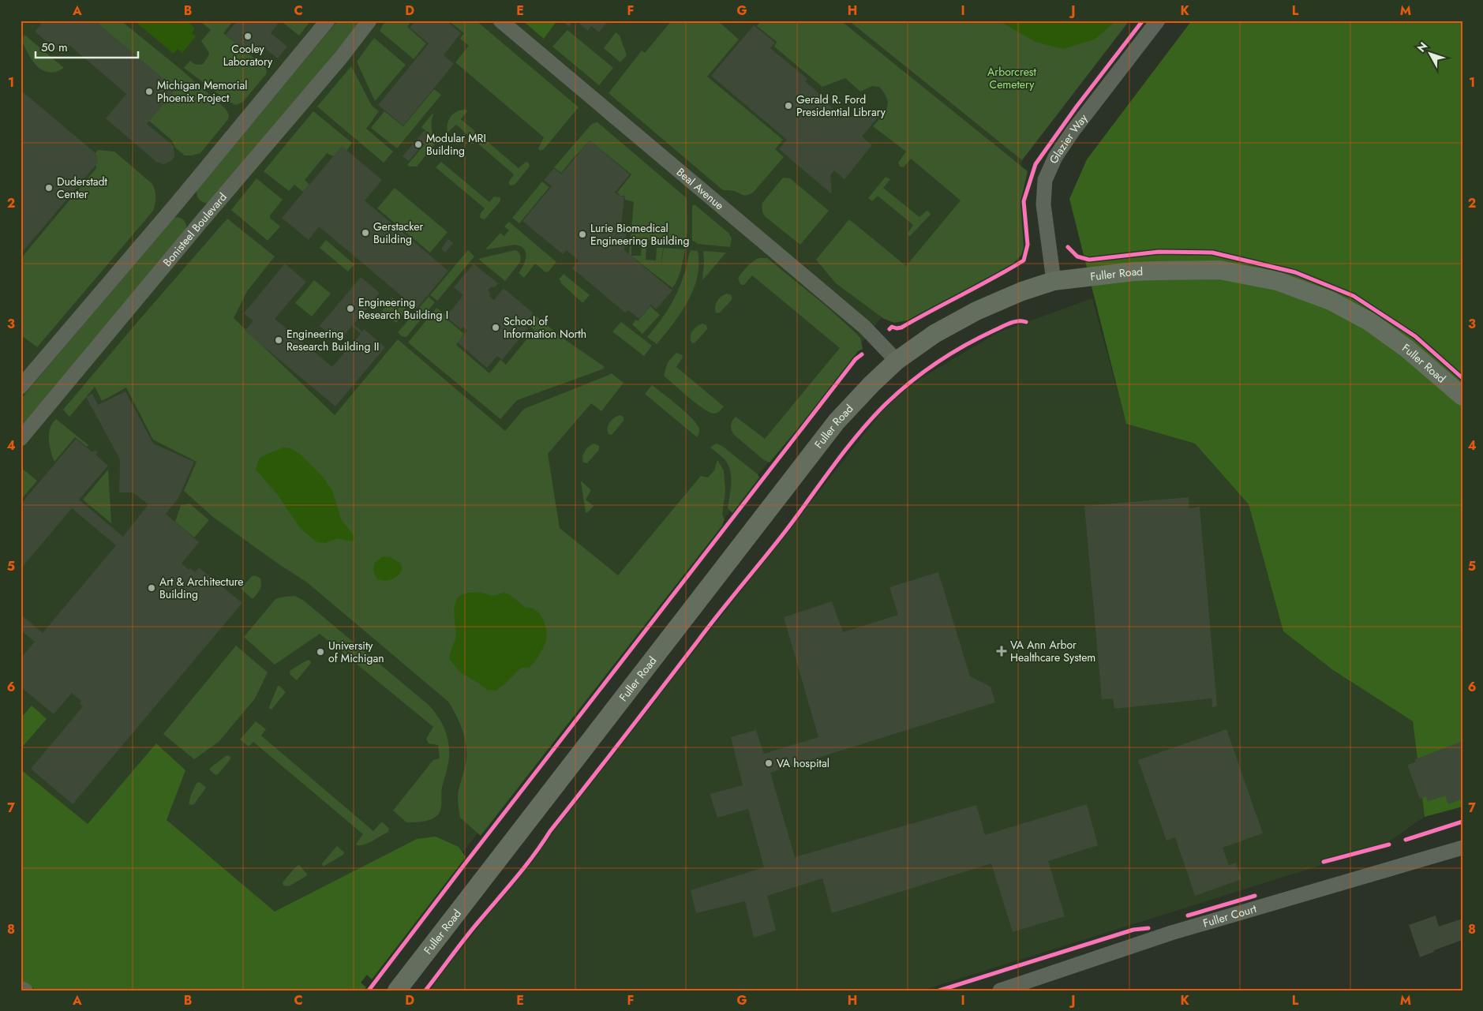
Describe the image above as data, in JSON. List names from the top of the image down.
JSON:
{
  "streets": {
    "main road": ["Fuller Road"],
    "street": [
      "Glazier Way",
      "Beal Avenue",
      "Bonisteel Boulevard",
      "Fuller Court"
    ]
  },
  "crossings": [
    ["Glazier Way", "Fuller Road"],
    ["Beal Avenue", "Fuller Road"]
  ],
  "parks": ["Arborcrest Cemetery"],
  "places": {
    "other": [
      "Cooley Laboratory",
      "Michigan Memorial Phoenix Project",
      "Gerald R. Ford Presidential Library",
      "Modular MRI Building",
      "Duderstadt Center",
      "Gerstacker Building",
      "Lurie Biomedical Engineering Building",
      "Engineering Research Building I",
      "School of Information North",
      "Engineering Research Building II",
      "Art & Architecture Building",
      "University of Michigan",
      "VA hospital"
    ],
    "health": ["VA Ann Arbor Healthcare System"]
  },
  "scale_bar": "50 m",
  "north": "top left",
  "grid": {
    "columns": [
      "A",
      "B",
      "C",
      "D",
      "E",
      "F",
      "G",
      "H",
      "I",
      "J",
      "K",
      "L",
      "M"
    ],
    "rows": [
      "1",
      "2",
      "3",
      "4",
      "5",
      "6",
      "7",
      "8"
    ]
  }
}
